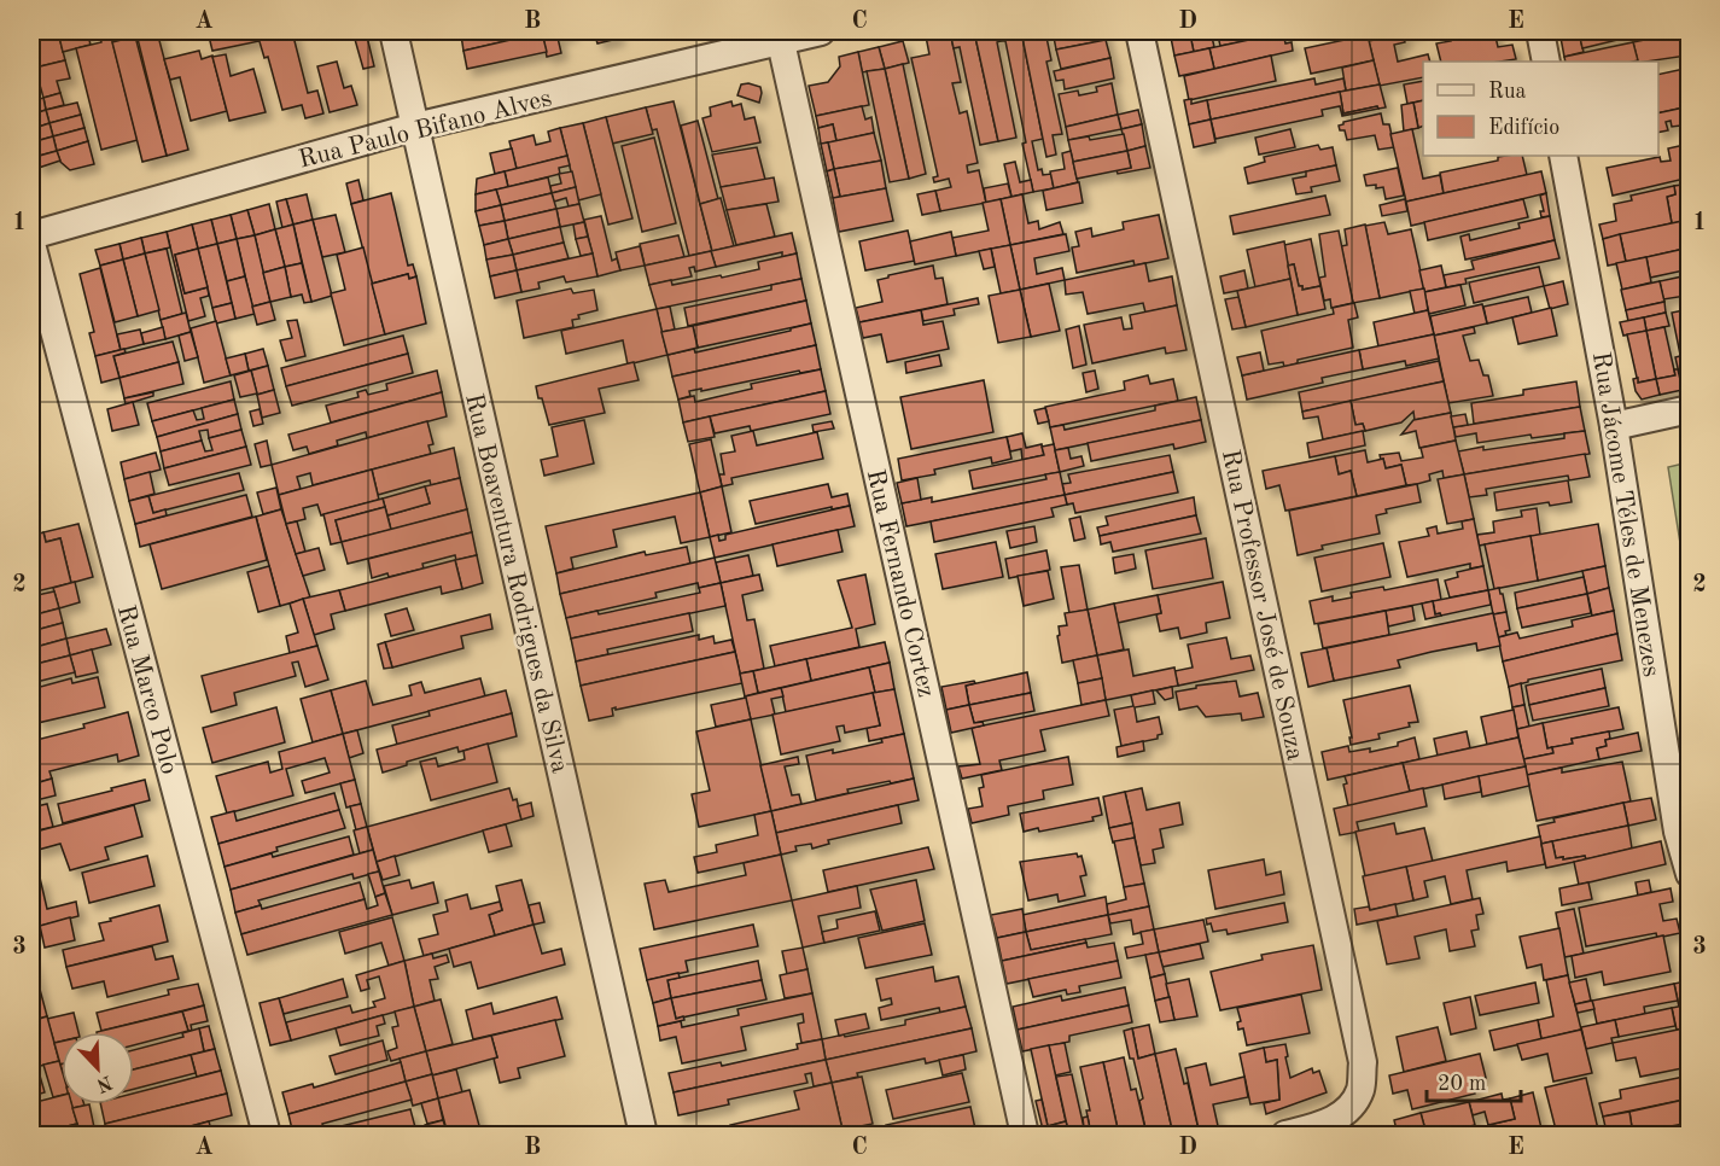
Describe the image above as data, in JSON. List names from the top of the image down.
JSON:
{
  "streets": {
    "street": [
      "Rua Paulo Bifano Alves",
      "Rua Jácome Téles de Menezes",
      "Rua Boaventura Rodrigues da Silva",
      "Rua Fernando Cortez",
      "Rua Professor José de Souza",
      "Rua Marco Polo"
    ]
  },
  "crossings": [
    ["Rua Paulo Bifano Alves", "Rua Boaventura Rodrigues da Silva"],
    ["Rua Paulo Bifano Alves", "Rua Fernando Cortez"]
  ],
  "legend": ["Rua", "Edifício"],
  "scale_bar": "20 m",
  "north": "bottom right",
  "grid": {
    "columns": [
      "A",
      "B",
      "C",
      "D",
      "E"
    ],
    "rows": ["1", "2", "3"]
  }
}
